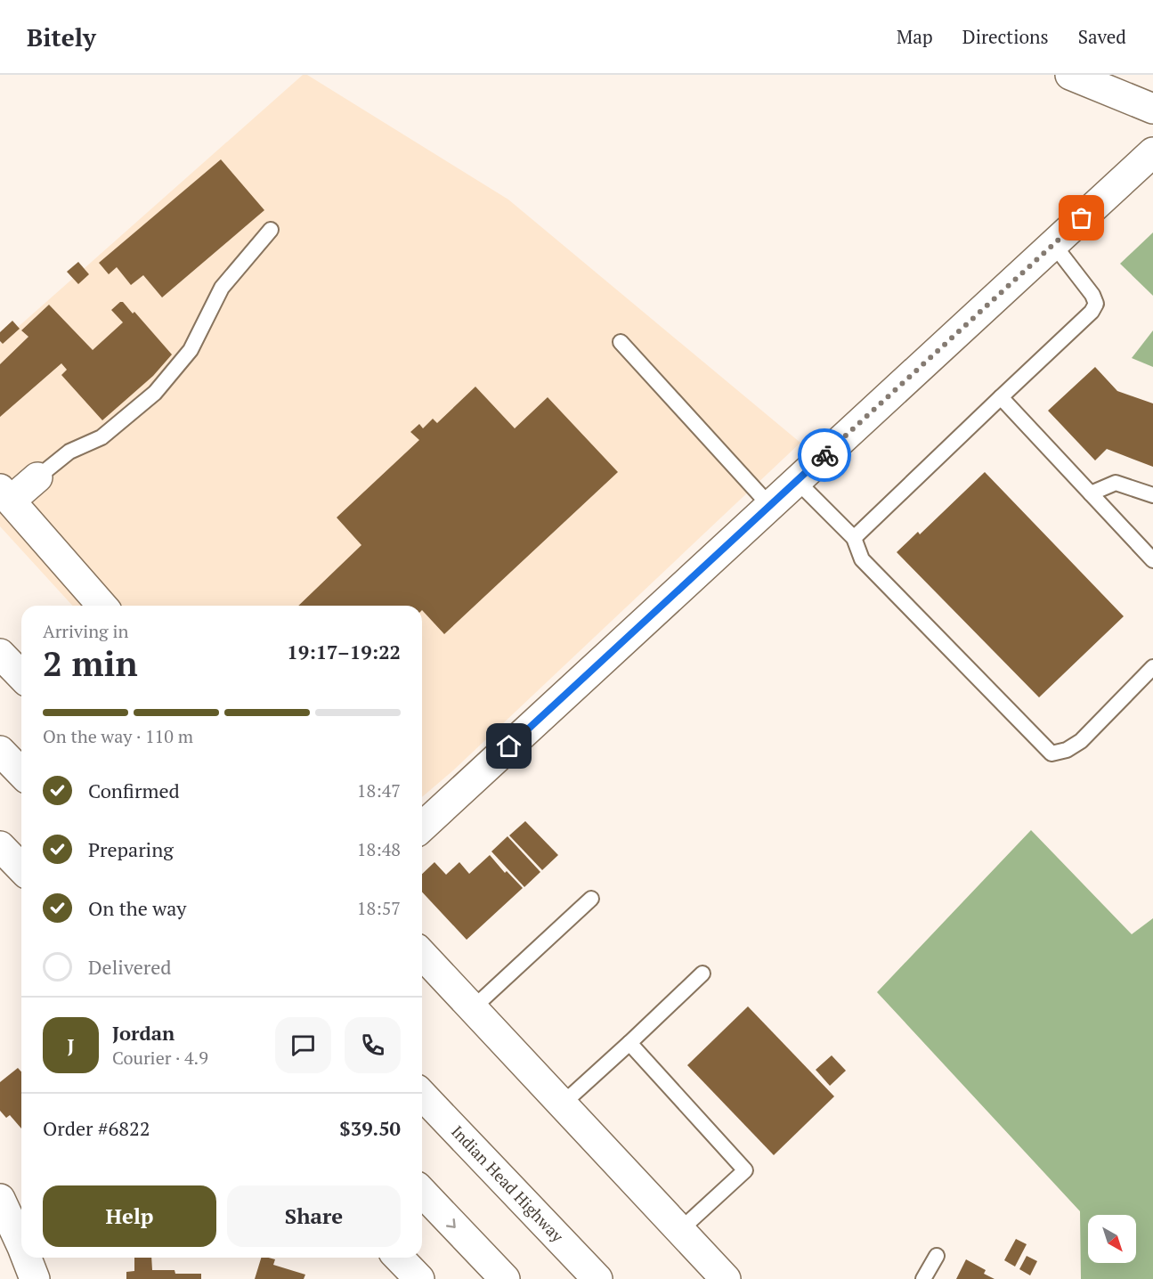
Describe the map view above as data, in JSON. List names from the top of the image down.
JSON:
{
  "streets": {
    "main road": ["Indian Head Highway"]
  },
  "north": "bottom right",
  "page": {
    "header": "Bitely",
    "nav": ["Map", "Directions", "Saved"],
    "heading": ["2 min", "Arriving in", "19:17–19:22"],
    "panel": [
      "Jordan",
      "Courier · 4.9",
      "Order #6822",
      "$39.50"
    ],
    "bar": "On the way · 110 m",
    "list": [
      ["Confirmed", "18:47"],
      ["Preparing", "18:48"],
      ["On the way", "18:57"],
      "Delivered"
    ],
    "round": "J",
    "buttons": ["Help", "Share"]
  }
}
